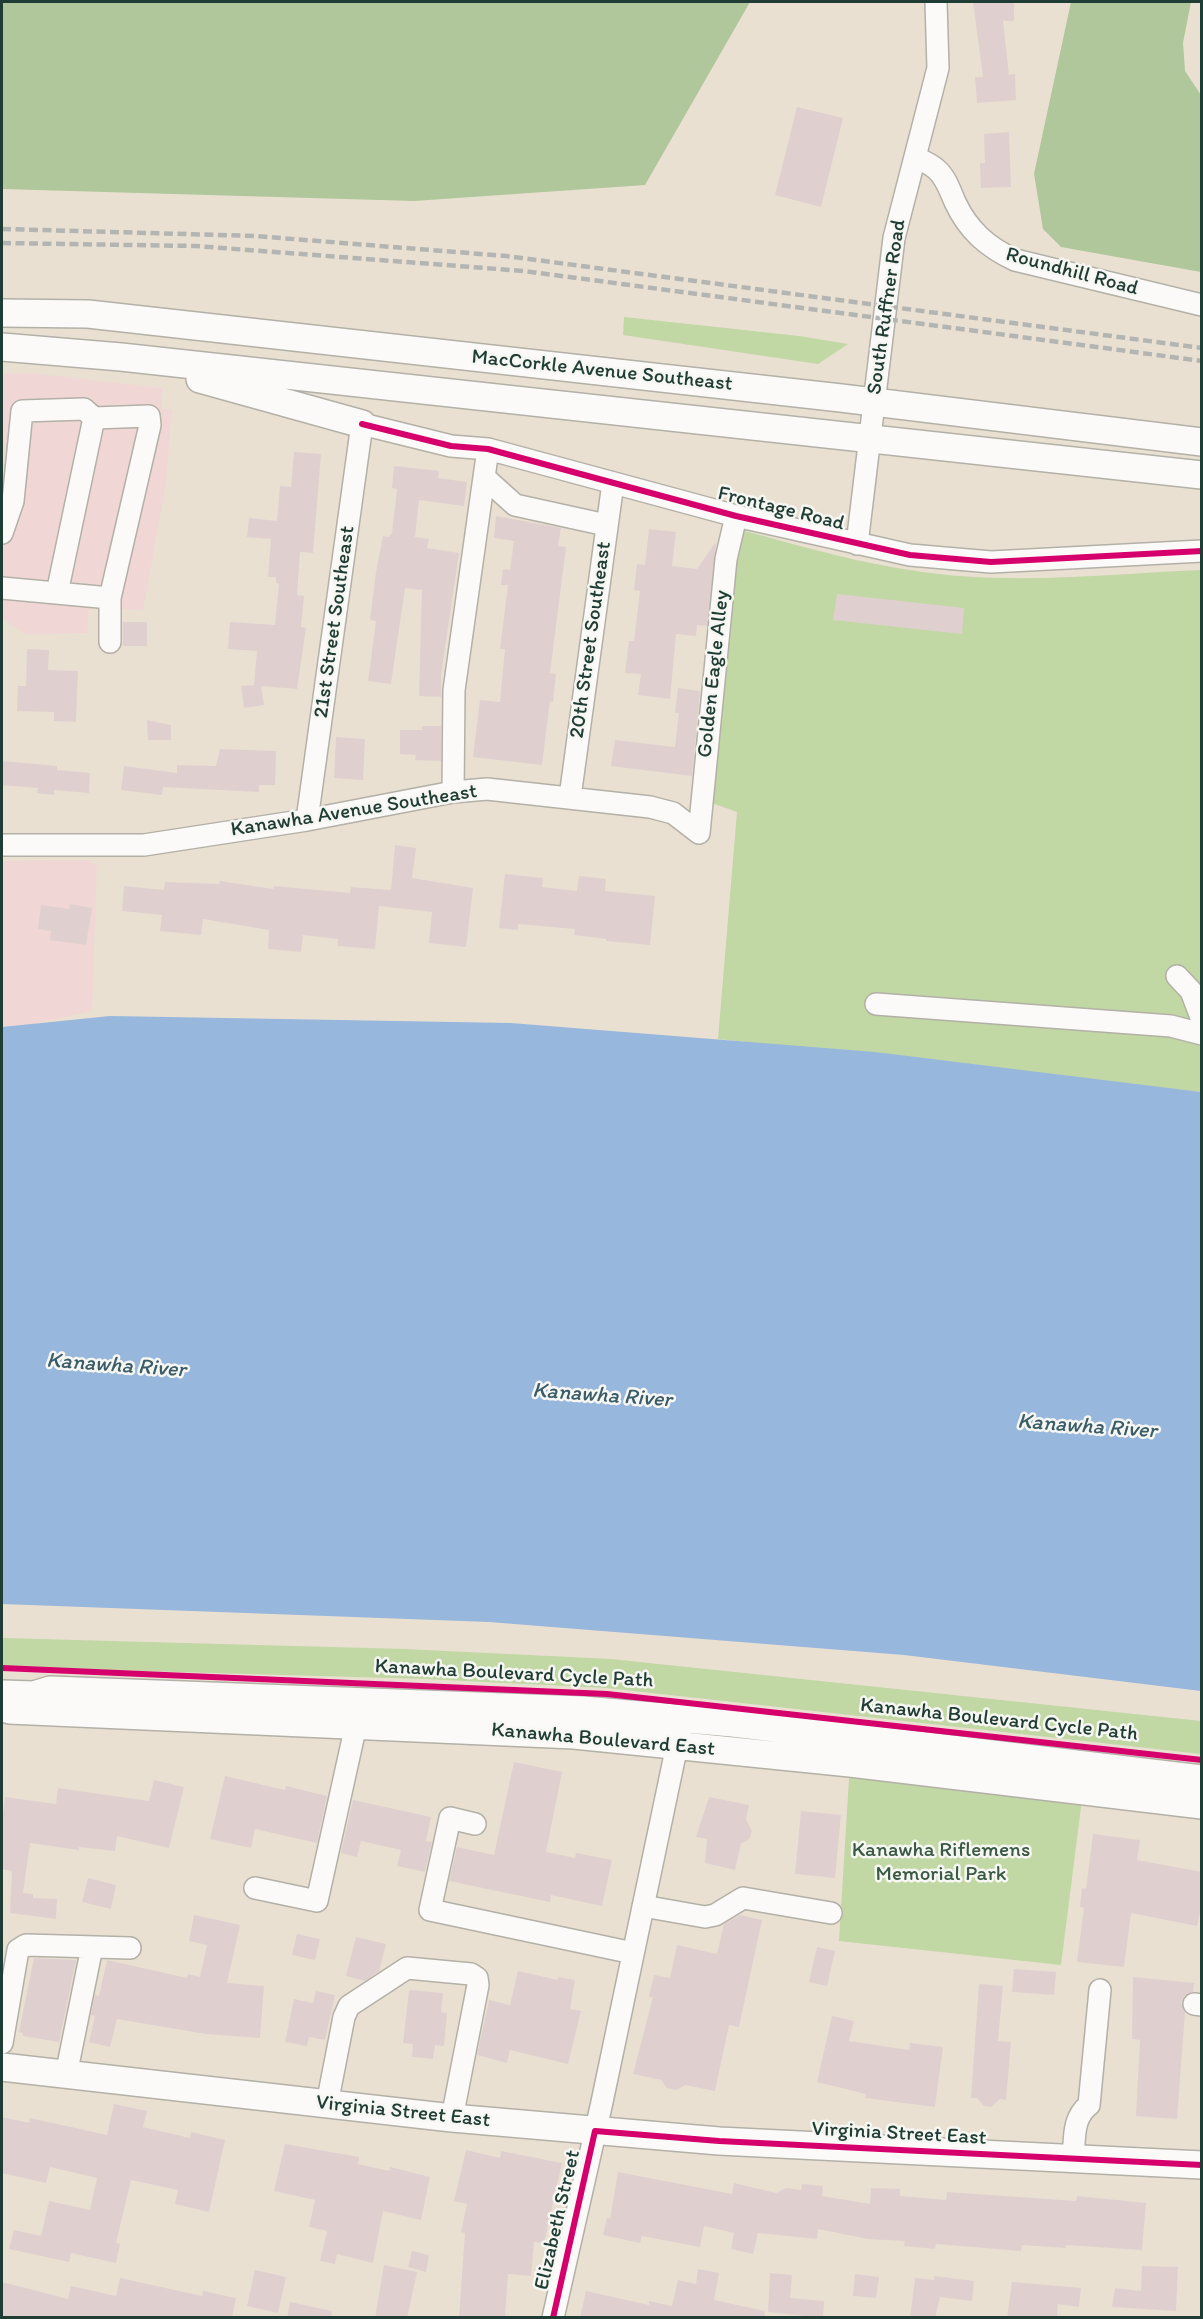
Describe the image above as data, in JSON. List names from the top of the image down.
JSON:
{
  "streets": {
    "main road": ["MacCorkle Avenue Southeast", "Kanawha Boulevard East", "Virginia Street East"],
    "street": [
      "Roundhill Road",
      "South Ruffner Road",
      "Frontage Road",
      "21st Street Southeast",
      "20th Street Southeast",
      "Golden Eagle Alley",
      "Kanawha Avenue Southeast",
      "Elizabeth Street"
    ],
    "cycle path": ["Kanawha Boulevard Cycle Path"]
  },
  "crossings": [
    ["Roundhill Road", "South Ruffner Road"],
    ["South Ruffner Road", "MacCorkle Avenue Southeast"],
    ["South Ruffner Road", "Frontage Road"],
    ["Frontage Road", "21st Street Southeast"],
    ["Frontage Road", "20th Street Southeast"],
    ["Frontage Road", "Golden Eagle Alley"],
    ["21st Street Southeast", "Kanawha Avenue Southeast"],
    ["20th Street Southeast", "Kanawha Avenue Southeast"],
    ["Golden Eagle Alley", "Kanawha Avenue Southeast"],
    ["Kanawha Boulevard East", "Elizabeth Street"],
    ["Virginia Street East", "Elizabeth Street"]
  ],
  "water": ["Kanawha River"],
  "parks": ["Kanawha Riflemens Memorial Park"]
}
